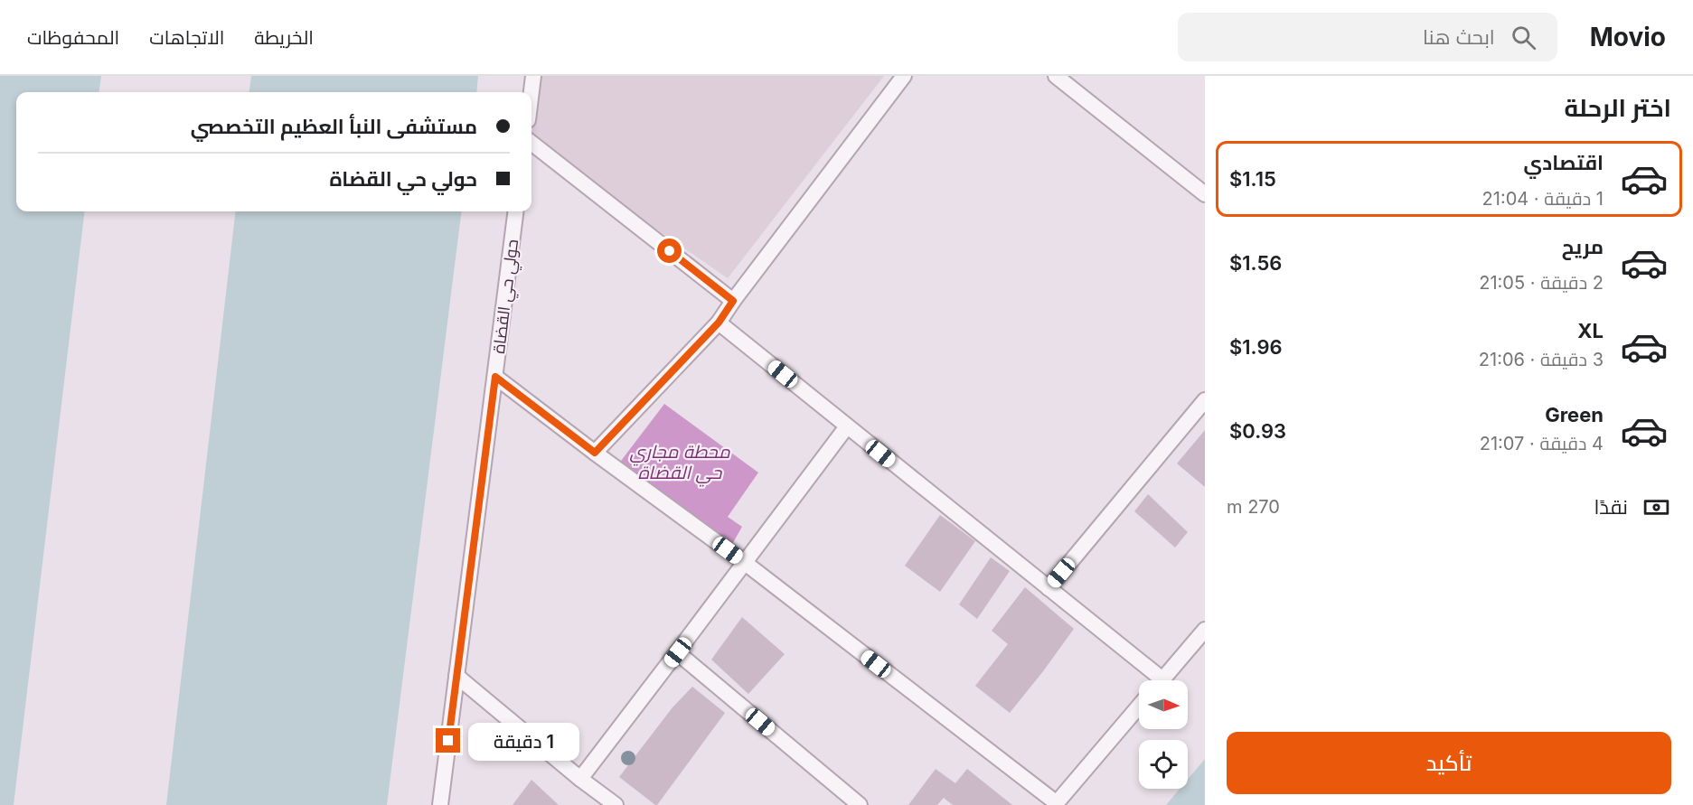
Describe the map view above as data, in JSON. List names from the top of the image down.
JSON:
{
  "streets": {
    "street": ["حولي حي القضاة"]
  },
  "water": ["محطة مجاري حي القضاة"],
  "north": "right",
  "page": {
    "header": "Movio",
    "search": "ابحث هنا",
    "nav": ["الخريطة", "الاتجاهات", "المحفوظات"],
    "heading": "اختر الرحلة",
    "banner": ["مستشفى النبأ العظيم التخصصي", "حولي حي القضاة"],
    "list": [
      {
        "name": "اقتصادي",
        "note": "1 دقيقة · 21:04",
        "value": "$1.15"
      },
      {
        "name": "مريح",
        "note": "2 دقيقة · 21:05",
        "value": "$1.56"
      },
      {
        "name": "XL",
        "note": "3 دقيقة · 21:06",
        "value": "$1.96"
      },
      {
        "name": "Green",
        "note": "4 دقيقة · 21:07",
        "value": "$0.93"
      }
    ],
    "pay": ["نقدًا", "270 m"],
    "buttons": "تأكيد",
    "bubble": "1 دقيقة"
  }
}
